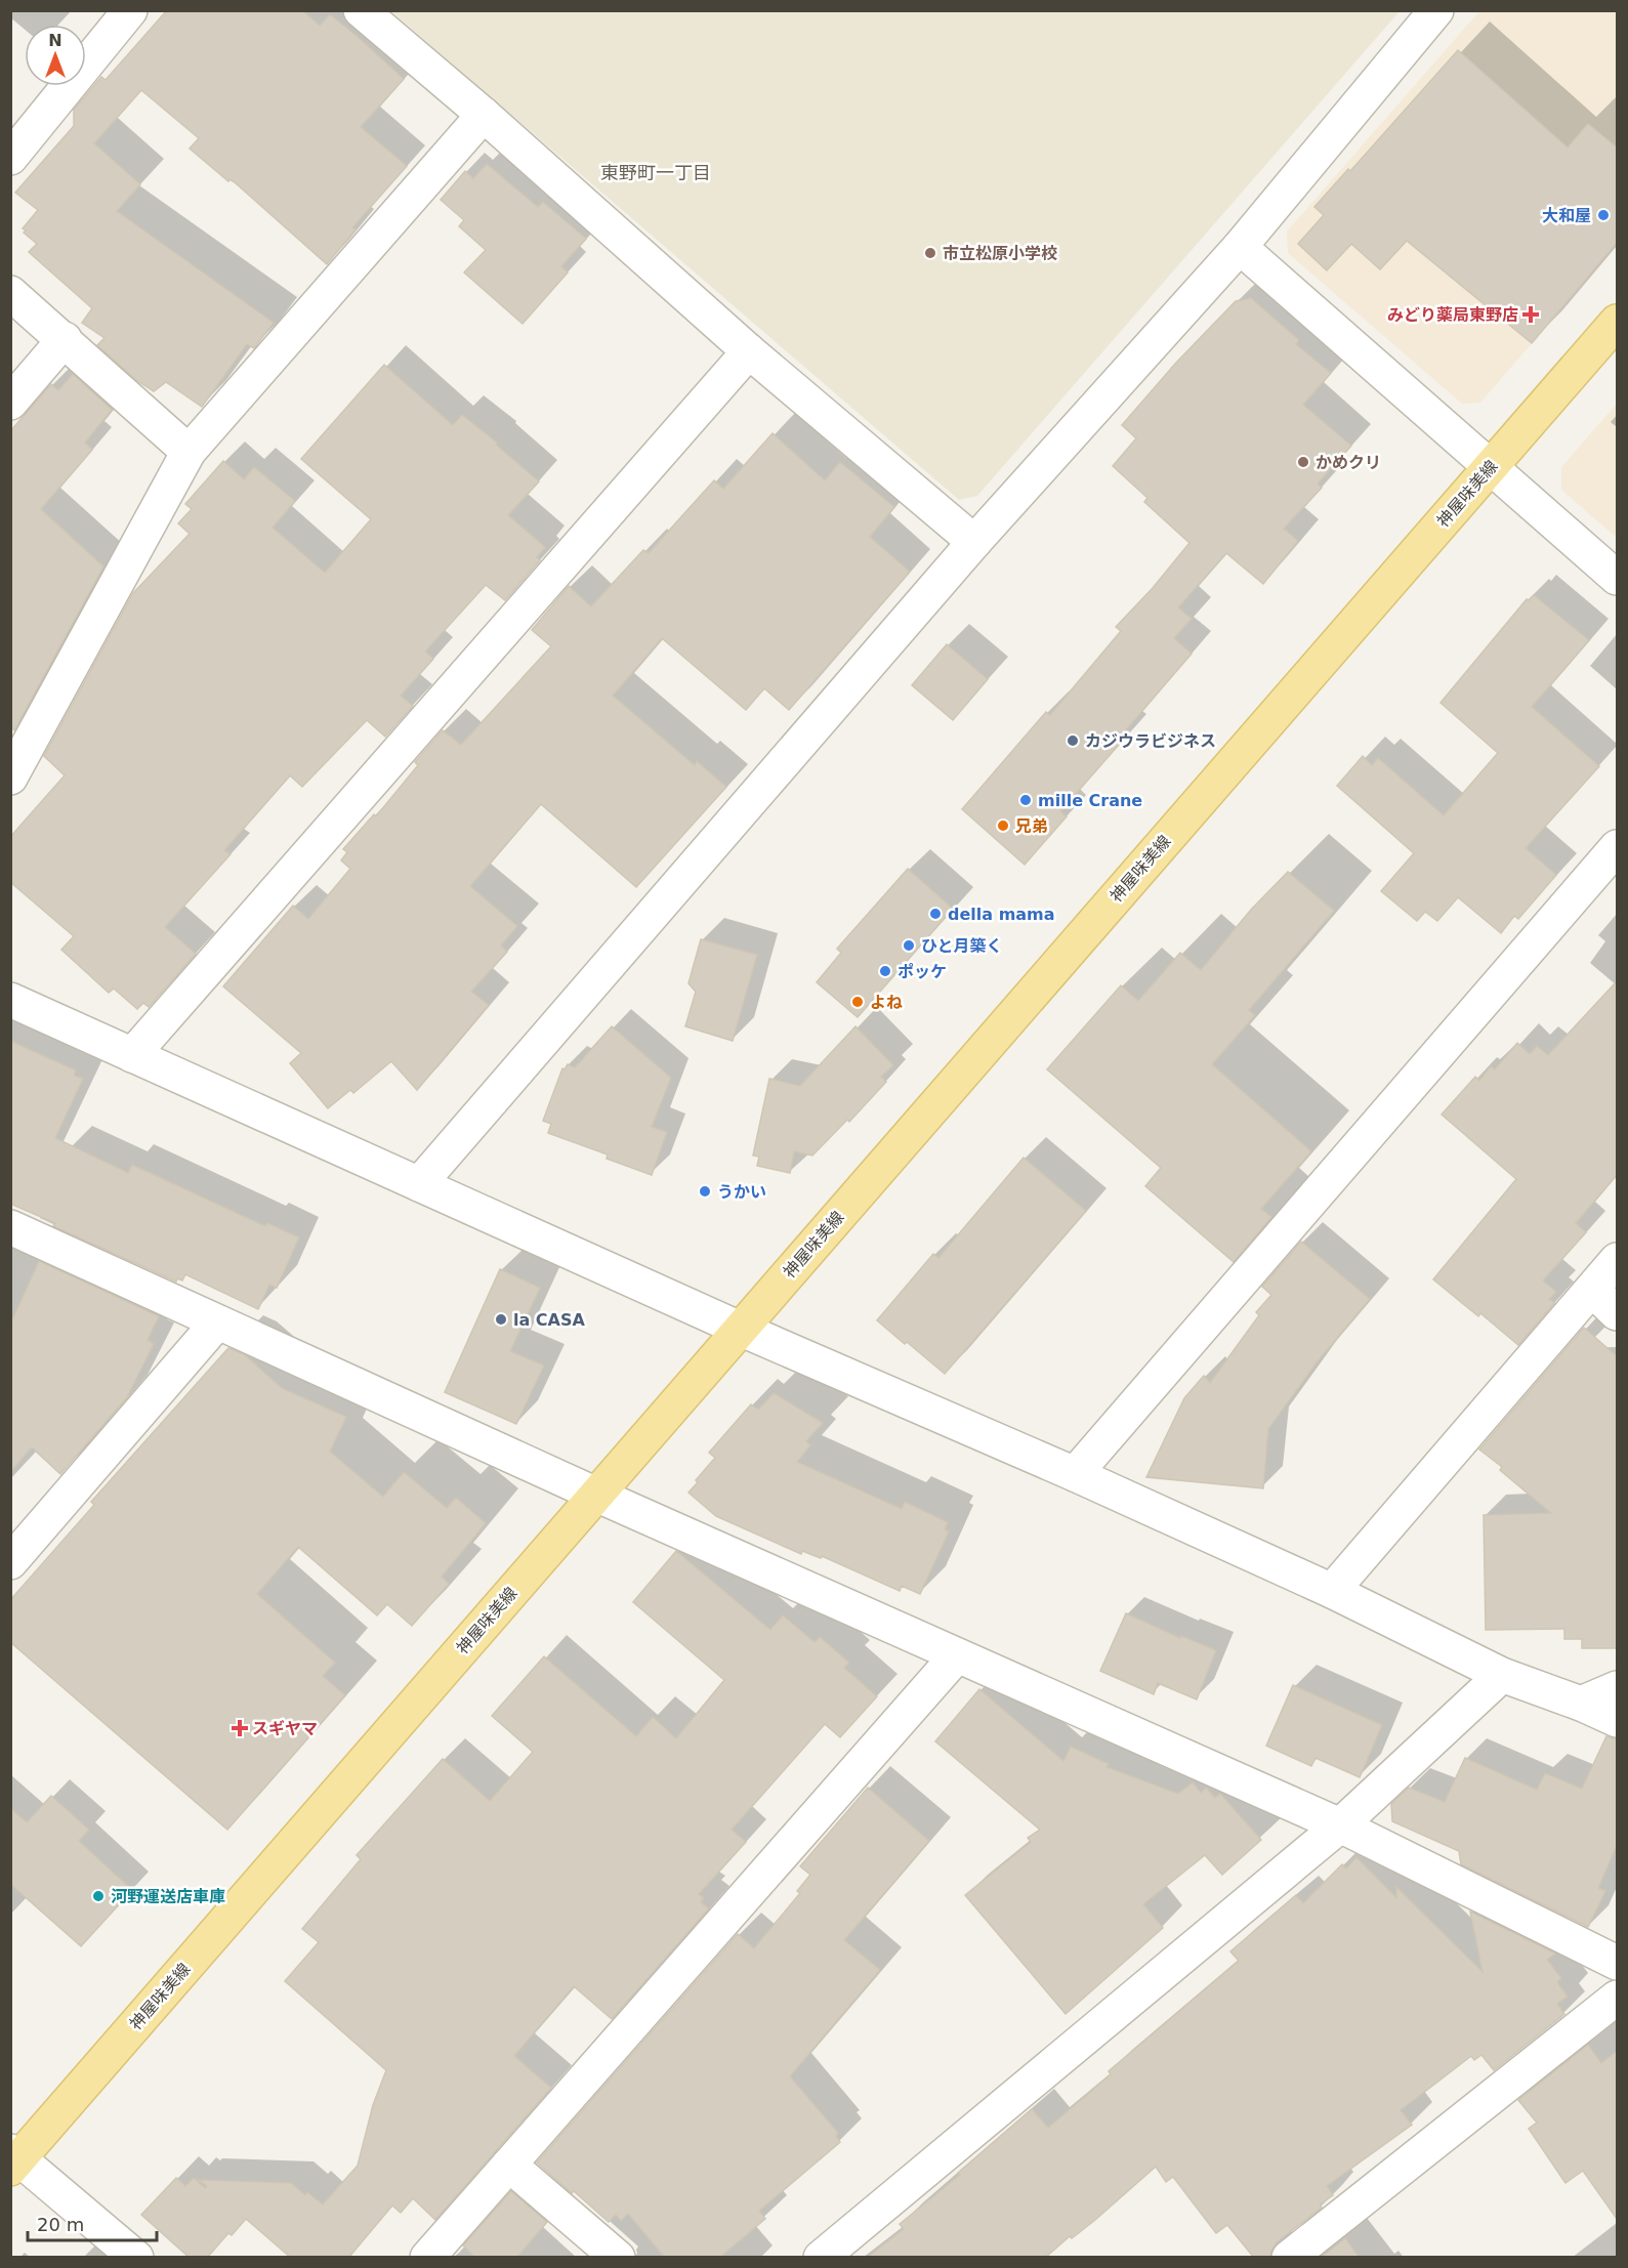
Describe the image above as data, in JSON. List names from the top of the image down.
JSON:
{
  "streets": {
    "main road": ["神屋味美線"]
  },
  "districts": ["東野町一丁目"],
  "places": {
    "other": [
      "大和屋",
      "市立松原小学校",
      "かめクリ",
      "カジウラビジネス",
      "mille Crane",
      "兄弟",
      "della mama",
      "ひと月築く",
      "ポッケ",
      "よね",
      "うかい",
      "la CASA",
      "河野運送店車庫"
    ],
    "health": ["みどり薬局東野店", "スギヤマ"]
  },
  "scale_bar": "20 m",
  "north": "top"
}
